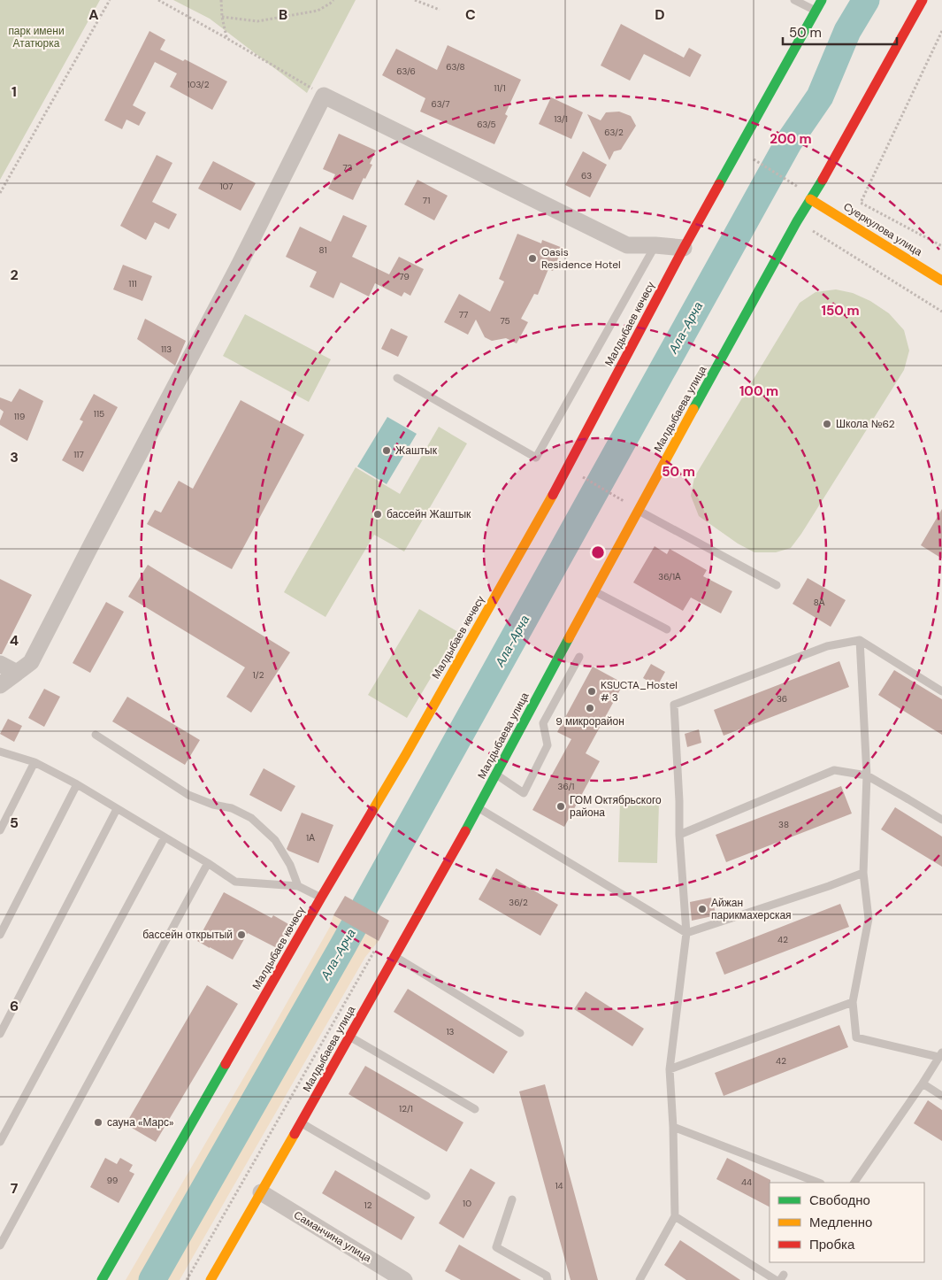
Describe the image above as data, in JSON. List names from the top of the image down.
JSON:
{
  "streets": {
    "street": [
      "Суеркулова улица",
      "Малдыбаев көчөсү",
      "Малдыбаева улица",
      "Саманчина улица"
    ]
  },
  "crossings": [
    ["Суеркулова улица", "Малдыбаева улица"],
    ["Малдыбаева улица", "Саманчина улица"]
  ],
  "water": ["Ала-Арча"],
  "parks": ["парк имени Ататюрка"],
  "places": [
    "Oasis Residence Hotel",
    "Школа №62",
    "Жаштык",
    "бассейн Жаштык",
    "KSUCTA_Hostel # 3",
    "9 микрорайон",
    "ГОМ Октябрьского района",
    "Айжан парикмахерская",
    "бассейн открытый",
    "сауна «Марс»"
  ],
  "house_numbers": [
    "63/8",
    "63/6",
    "103/2",
    "11/1",
    "63/7",
    "13/1",
    "63/5",
    "63/2",
    "73",
    "63",
    "107",
    "71",
    "81",
    "79",
    "111",
    "77",
    "75",
    "113",
    "115",
    "119",
    "117",
    "36/1А",
    "8А",
    "1/2",
    "36",
    "36/1",
    "38",
    "1А",
    "36/2",
    "42",
    "13",
    "42",
    "12/1",
    "99",
    "44",
    "14",
    "10",
    "12"
  ],
  "legend": ["Свободно", "Медленно", "Пробка"],
  "scale_bar": "50 m",
  "grid": {
    "columns": [
      "A",
      "B",
      "C",
      "D"
    ],
    "rows": [
      "1",
      "2",
      "3",
      "4",
      "5",
      "6",
      "7"
    ]
  },
  "rings": [
    "200 m",
    "150 m",
    "100 m",
    "50 m"
  ]
}
